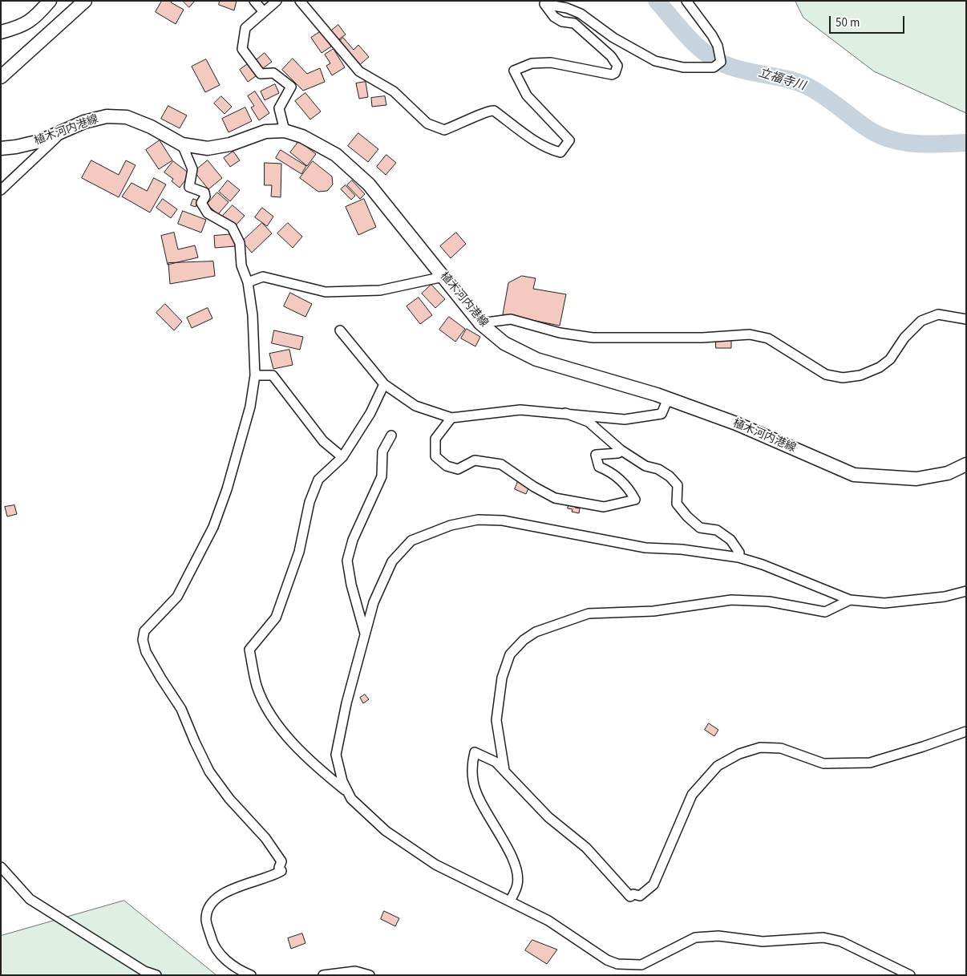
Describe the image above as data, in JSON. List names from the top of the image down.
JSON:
{
  "streets": {
    "main road": ["植木河内港線"]
  },
  "water": ["立福寺川"],
  "scale_bar": "50 m"
}
